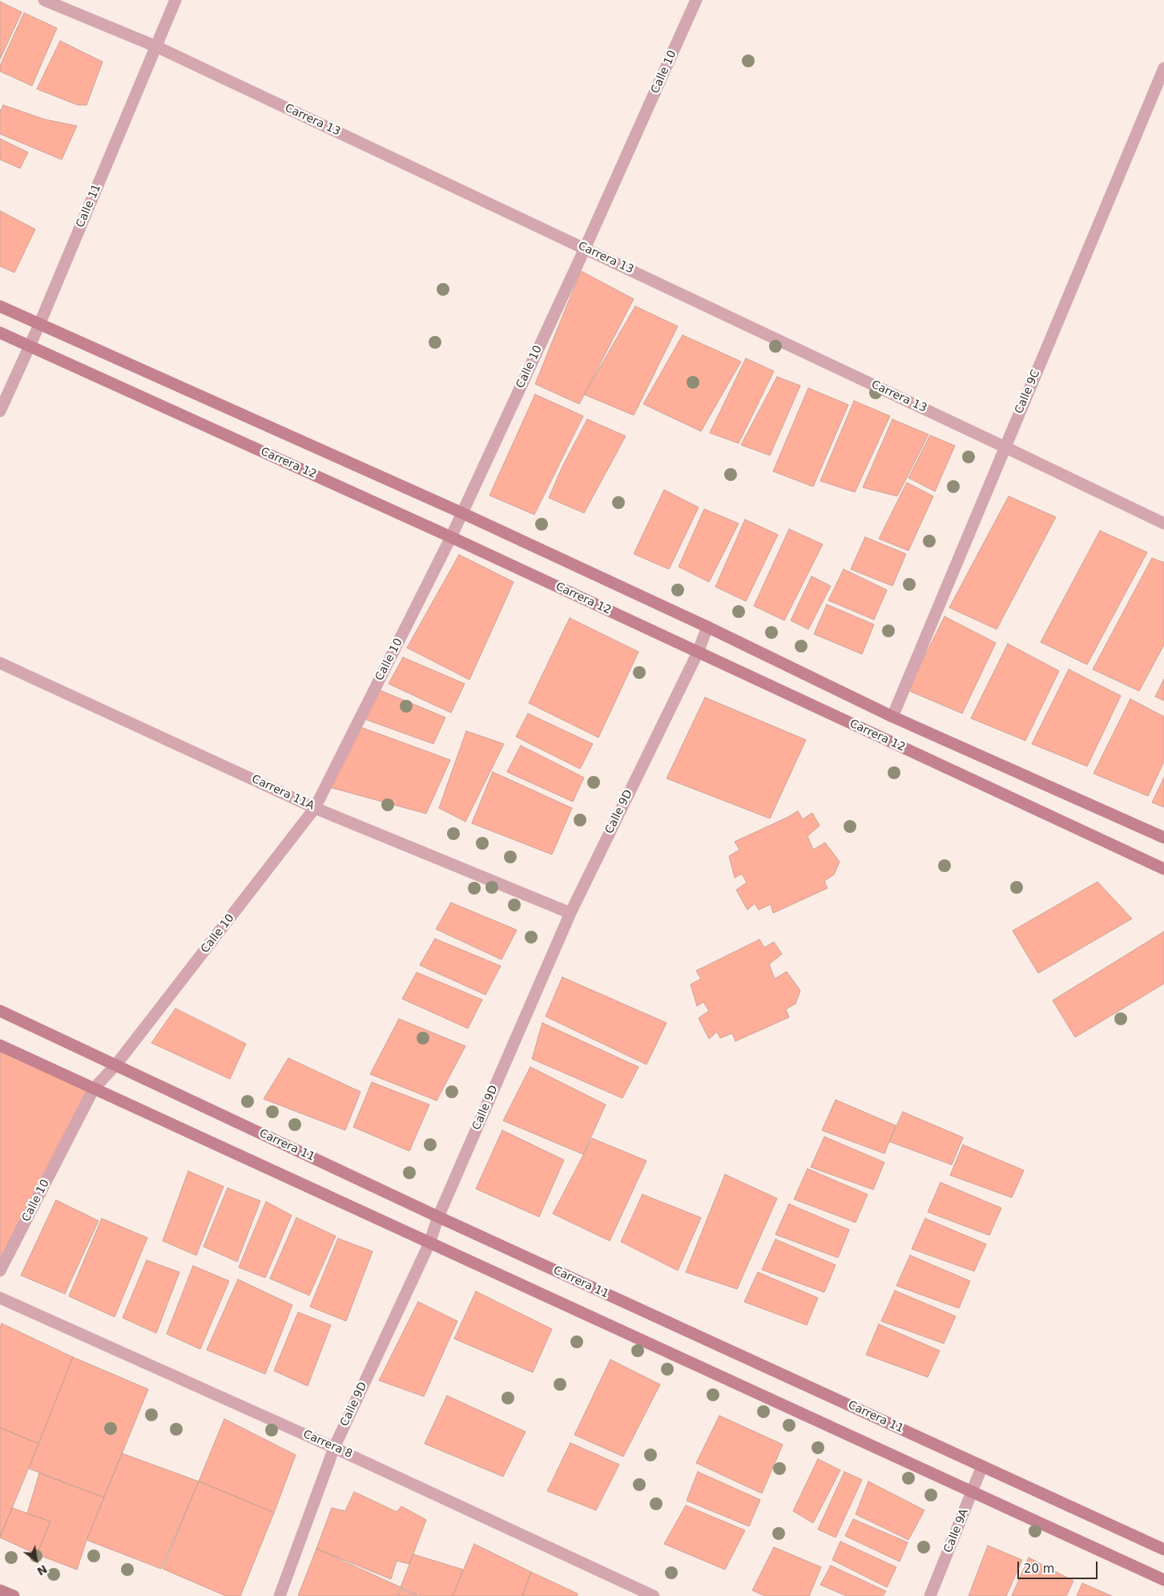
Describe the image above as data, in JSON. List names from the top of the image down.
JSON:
{
  "streets": {
    "street": [
      "Calle 10",
      "Carrera 13",
      "Calle 11",
      "Calle 9C",
      "Carrera 12",
      "Carrera 11A",
      "Calle 9D",
      "Carrera 11",
      "Carrera 8",
      "Calle 9A"
    ]
  },
  "crossings": [
    ["Calle 10", "Carrera 13"],
    ["Calle 10", "Carrera 12"],
    ["Calle 10", "Carrera 11A"],
    ["Calle 10", "Carrera 11"],
    ["Carrera 13", "Calle 11"],
    ["Carrera 13", "Calle 9C"],
    ["Calle 11", "Carrera 12"],
    ["Carrera 12", "Calle 9D"],
    ["Carrera 11A", "Calle 9D"],
    ["Calle 9D", "Carrera 11"],
    ["Calle 9D", "Carrera 8"],
    ["Carrera 11", "Calle 9A"]
  ],
  "scale_bar": "20 m",
  "north": "bottom right"
}
